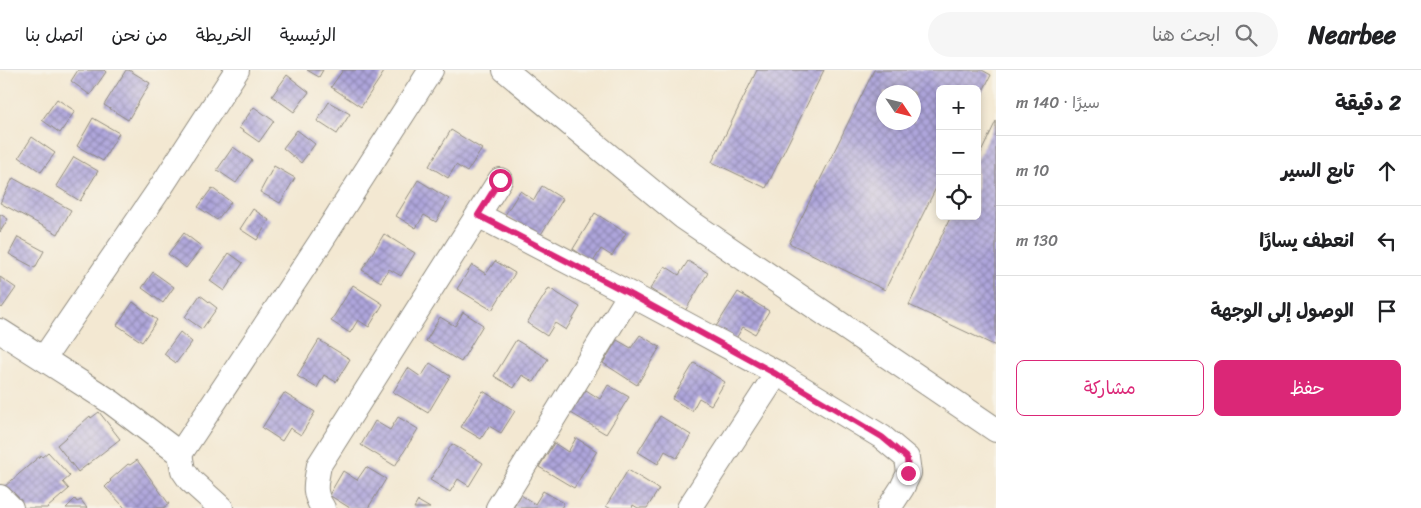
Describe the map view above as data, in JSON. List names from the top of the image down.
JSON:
{
  "north": "bottom right",
  "page": {
    "header": "Nearbee",
    "search": "ابحث هنا",
    "nav": [
      "الرئيسية",
      "الخريطة",
      "من نحن",
      "اتصل بنا"
    ],
    "heading": ["2 دقيقة", "سيرًا · 140 m"],
    "map_buttons": ["+", "−"],
    "list": [
      ["تابع السير", "10 m"],
      ["انعطف يسارًا", "130 m"],
      "الوصول إلى الوجهة"
    ],
    "buttons": ["حفظ", "مشاركة"]
  }
}
